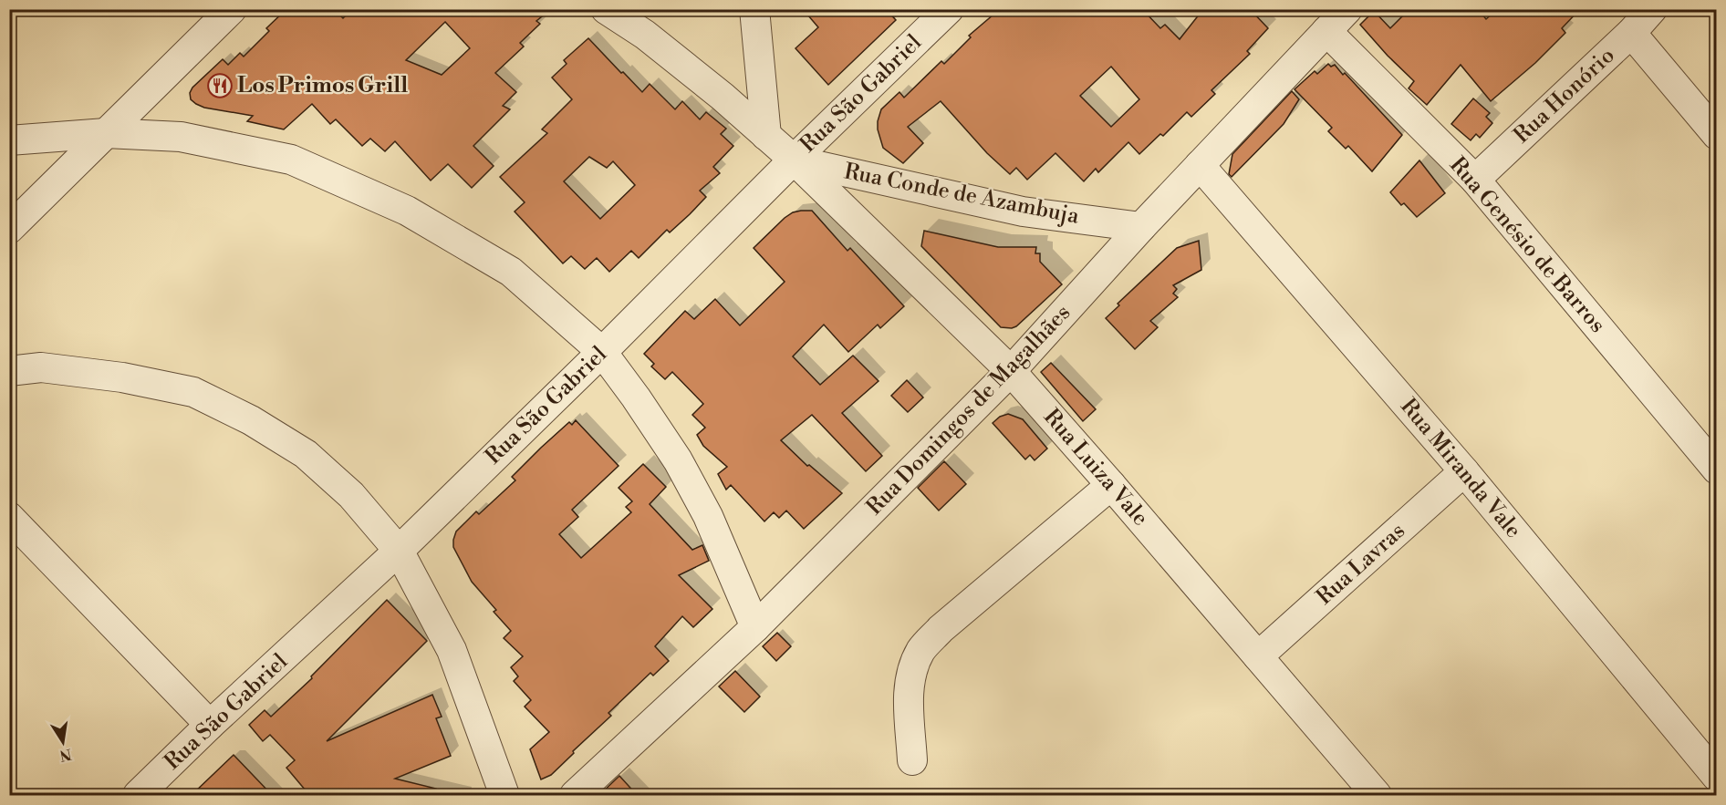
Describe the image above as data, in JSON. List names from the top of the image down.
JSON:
{
  "streets": {
    "street": [
      "Rua São Gabriel",
      "Rua Honório",
      "Rua Conde de Azambuja",
      "Rua Genésio de Barros",
      "Rua Domingos de Magalhães",
      "Rua Luiza Vale",
      "Rua Miranda Vale",
      "Rua Lavras"
    ]
  },
  "crossings": [
    ["Rua São Gabriel", "Rua Conde de Azambuja"],
    ["Rua São Gabriel", "Rua Luiza Vale"],
    ["Rua Honório", "Rua Genésio de Barros"],
    ["Rua Conde de Azambuja", "Rua Domingos de Magalhães"],
    ["Rua Conde de Azambuja", "Rua Luiza Vale"],
    ["Rua Genésio de Barros", "Rua Domingos de Magalhães"],
    ["Rua Domingos de Magalhães", "Rua Luiza Vale"],
    ["Rua Domingos de Magalhães", "Rua Miranda Vale"],
    ["Rua Luiza Vale", "Rua Lavras"],
    ["Rua Miranda Vale", "Rua Lavras"]
  ],
  "places": {
    "restaurant": ["Los Primos Grill"]
  },
  "north": "bottom"
}
